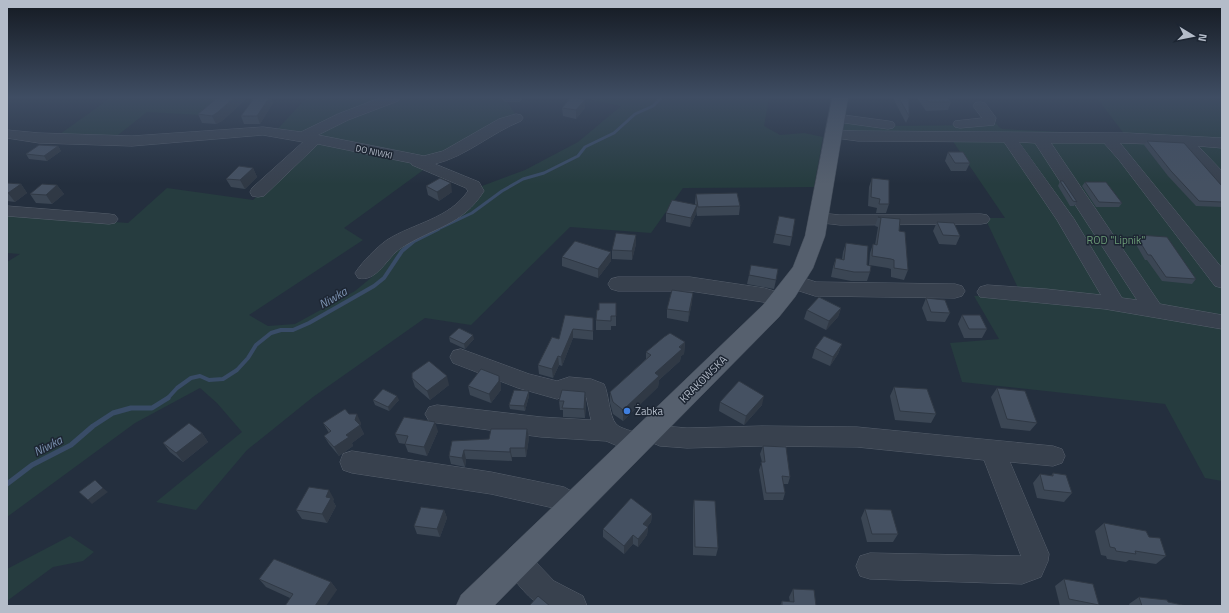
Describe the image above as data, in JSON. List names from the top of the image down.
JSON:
{
  "streets": {
    "main road": ["KRAKOWSKA"],
    "street": ["DO NIWKI"]
  },
  "water": ["Niwka"],
  "parks": ["ROD \"Lipnik\""],
  "places": ["Żabka"],
  "north": "right"
}
